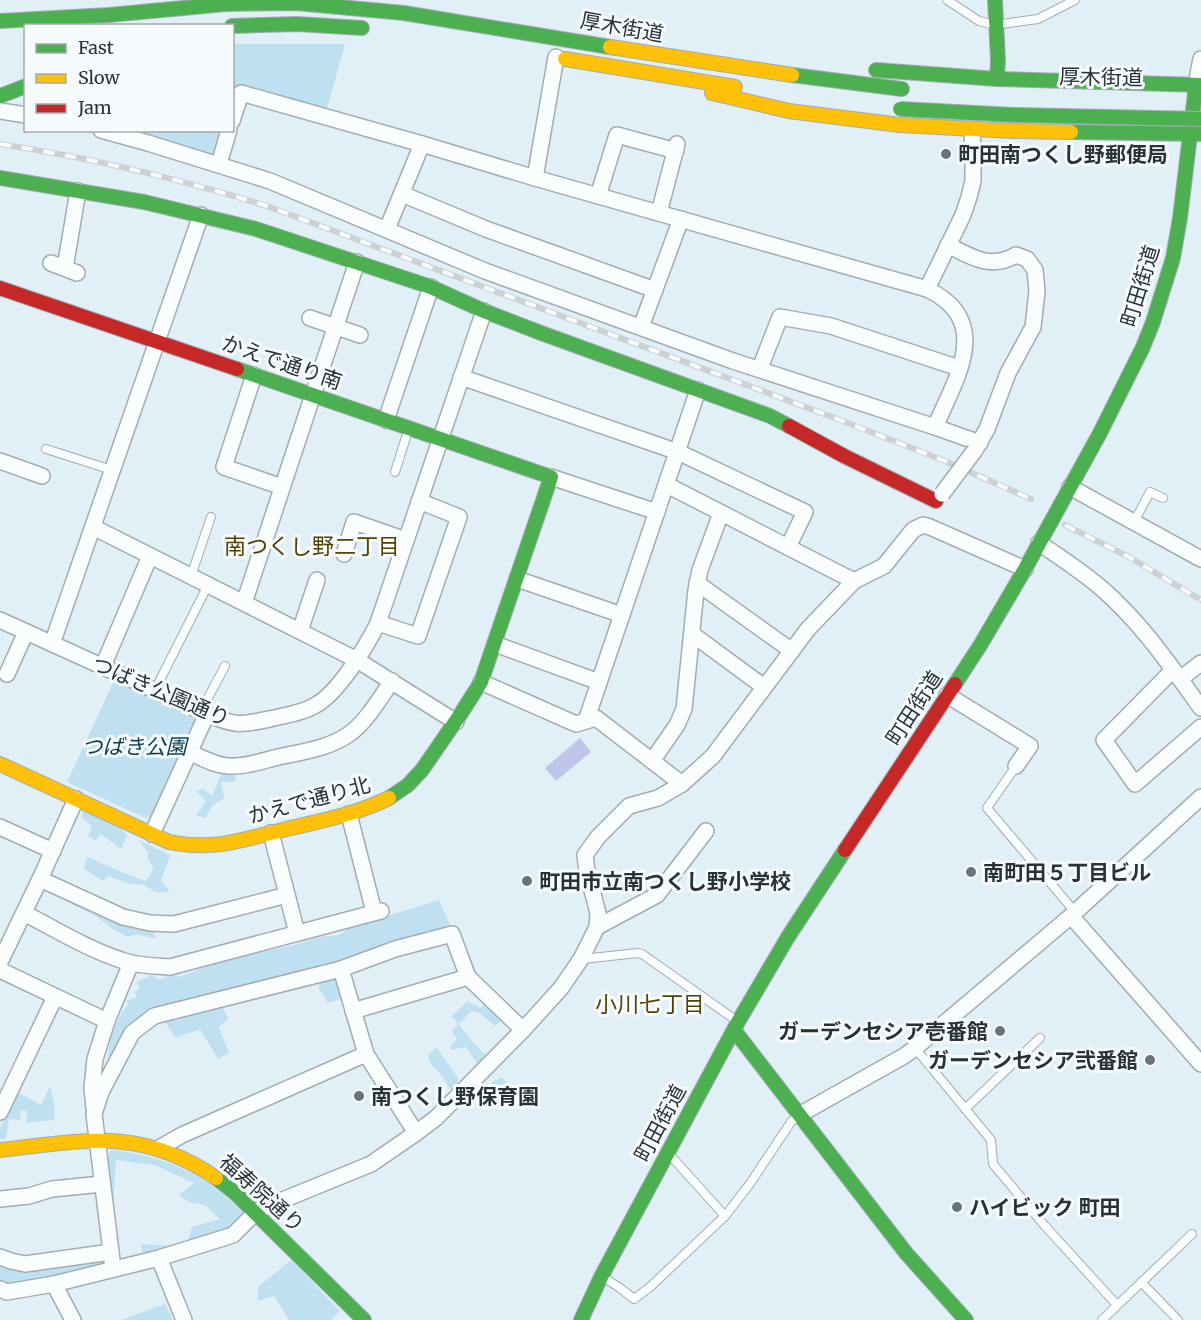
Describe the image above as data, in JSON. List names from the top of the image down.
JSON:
{
  "streets": {
    "main road": [
      "厚木街道",
      "町田街道",
      "かえで通り南",
      "かえで通り北",
      "福寿院通り"
    ],
    "street": ["つばき公園通り"]
  },
  "crossings": [
    ["かえで通り南", "つばき公園通り"],
    ["かえで通り南", "かえで通り北"]
  ],
  "districts": ["南つくし野二丁目", "小川七丁目"],
  "parks": ["つばき公園"],
  "places": [
    "町田南つくし野郵便局",
    "南町田５丁目ビル",
    "町田市立南つくし野小学校",
    "ガーデンセシア壱番館",
    "ガーデンセシア弐番館",
    "南つくし野保育園",
    "ハイビック 町田"
  ],
  "legend": ["Fast", "Slow", "Jam"]
}
